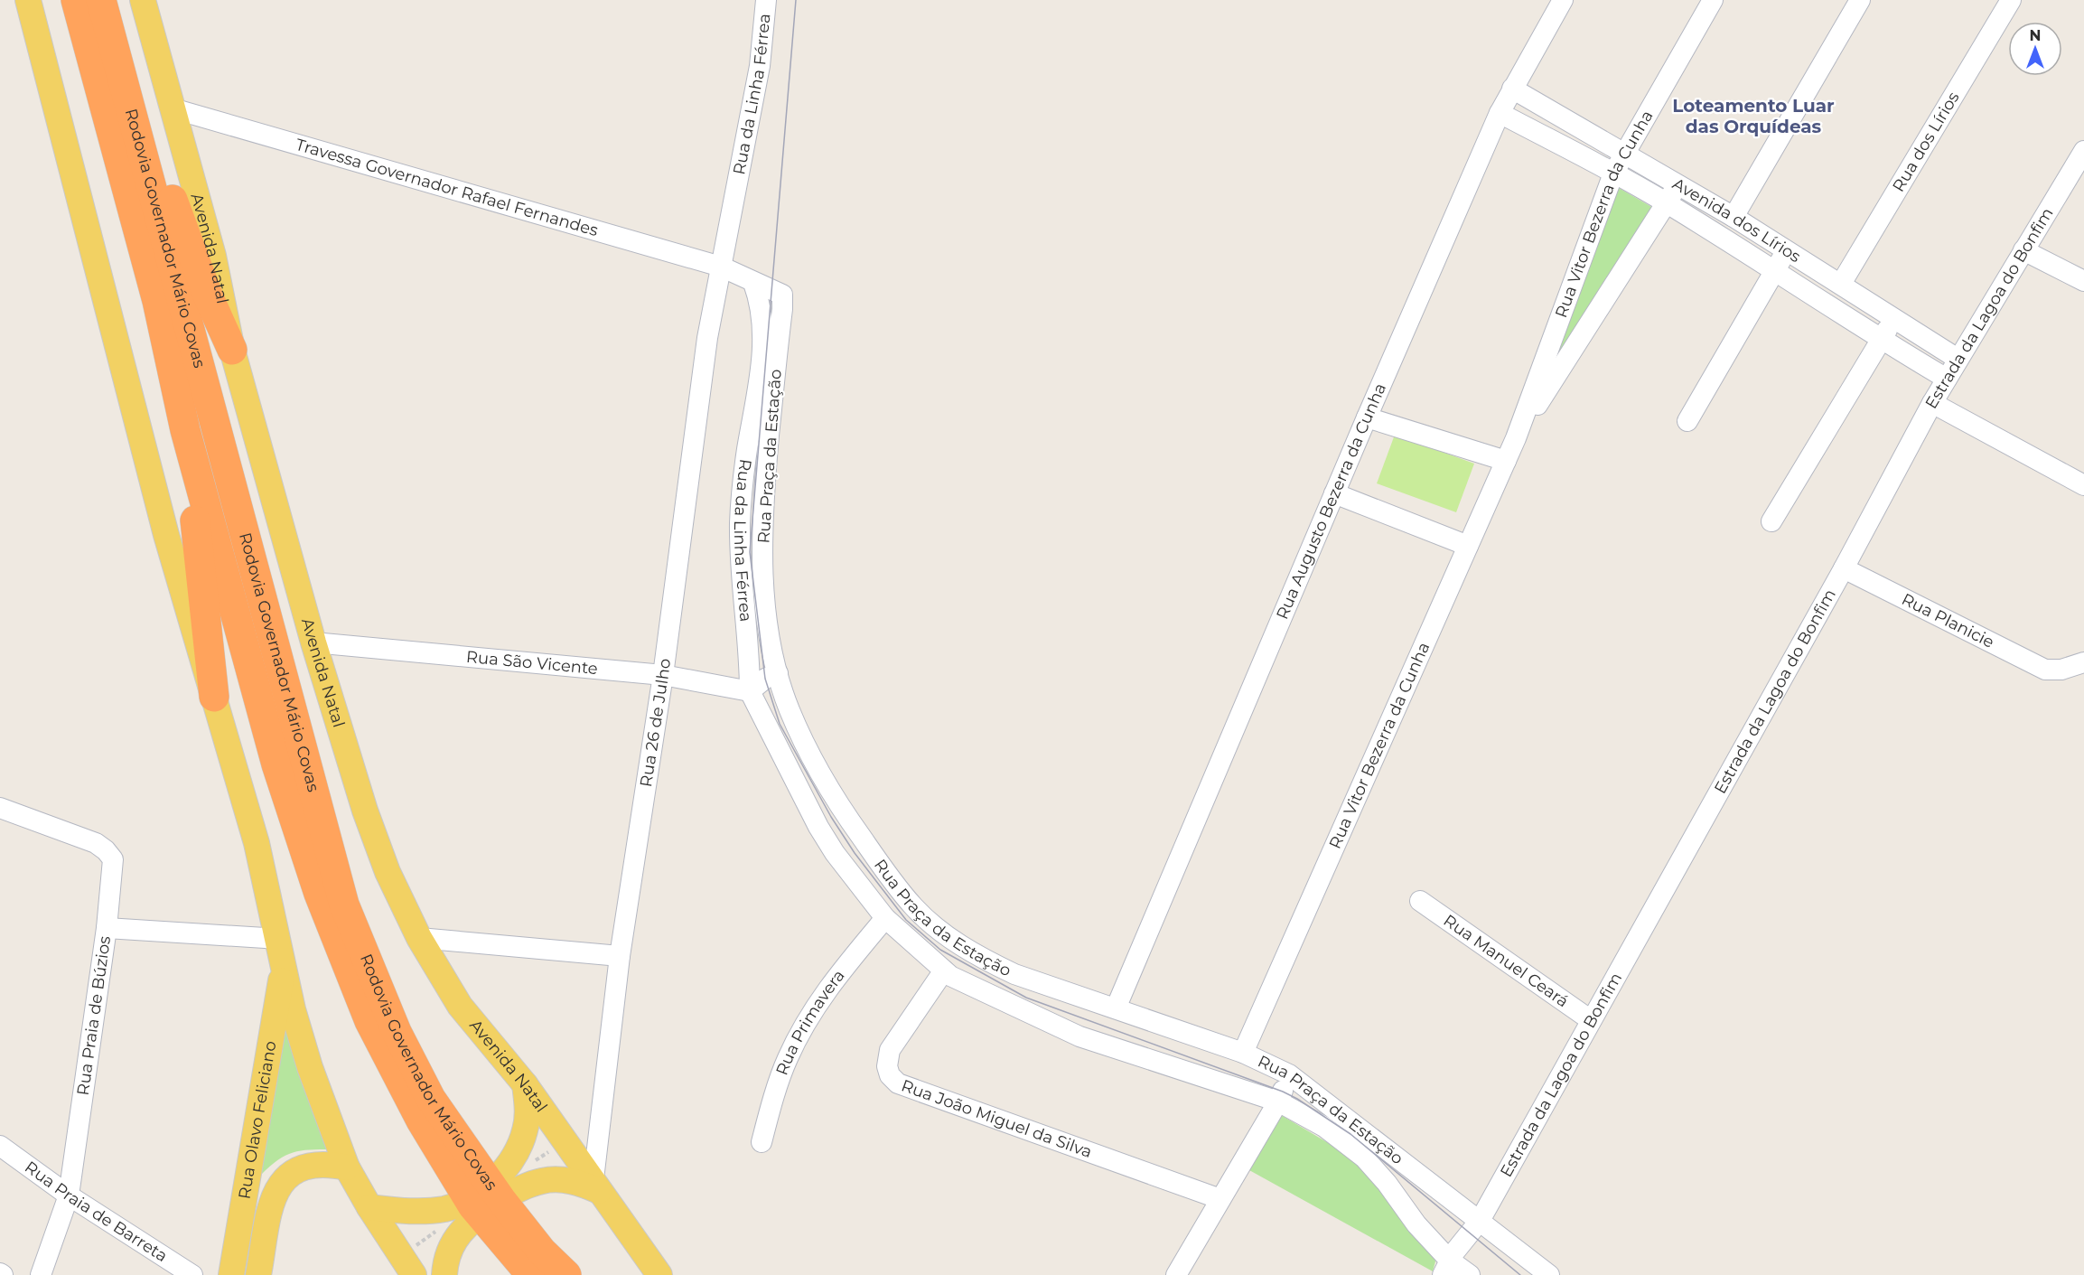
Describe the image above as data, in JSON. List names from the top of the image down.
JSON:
{
  "streets": {
    "highway": ["Rodovia Governador Mário Covas"],
    "main road": ["Avenida Natal", "Rua Olavo Feliciano"],
    "street": [
      "Rua da Linha Férrea",
      "Rua dos Lírios",
      "Travessa Governador Rafael Fernandes",
      "Rua Vitor Bezerra da Cunha",
      "Avenida dos Lírios",
      "Estrada da Lagoa do Bonfim",
      "Rua Praça da Estação",
      "Rua Augusto Bezerra da Cunha",
      "Rua Planicie",
      "Rua São Vicente",
      "Rua 26 de Julho",
      "Rua Manuel Ceará",
      "Rua Praia de Búzios",
      "Rua Primavera",
      "Rua João Miguel da Silva",
      "Rua Praia de Barreta"
    ]
  },
  "crossings": [
    ["Rua da Linha Férrea", "Travessa Governador Rafael Fernandes"],
    ["Rua da Linha Férrea", "Rua Praça da Estação"],
    ["Rua da Linha Férrea", "Rua São Vicente"],
    ["Rua da Linha Férrea", "Rua 26 de Julho"],
    ["Rua da Linha Férrea", "Rua Primavera"],
    ["Rua da Linha Férrea", "Rua João Miguel da Silva"],
    ["Rua dos Lírios", "Avenida dos Lírios"],
    ["Travessa Governador Rafael Fernandes", "Avenida Natal"],
    ["Travessa Governador Rafael Fernandes", "Rua 26 de Julho"],
    ["Rua Vitor Bezerra da Cunha", "Avenida dos Lírios"],
    ["Rua Vitor Bezerra da Cunha", "Rua Praça da Estação"],
    ["Avenida dos Lírios", "Estrada da Lagoa do Bonfim"],
    ["Avenida dos Lírios", "Rua Augusto Bezerra da Cunha"],
    ["Avenida Natal", "Rua São Vicente"],
    ["Avenida Natal", "Rua 26 de Julho"],
    ["Estrada da Lagoa do Bonfim", "Rua Praça da Estação"],
    ["Estrada da Lagoa do Bonfim", "Rua Planicie"],
    ["Estrada da Lagoa do Bonfim", "Rua Manuel Ceará"],
    ["Rua Praça da Estação", "Rua Augusto Bezerra da Cunha"],
    ["Rua Praça da Estação", "Rua João Miguel da Silva"],
    ["Rua São Vicente", "Rua 26 de Julho"],
    ["Rua Praia de Búzios", "Rua Praia de Barreta"]
  ],
  "districts": ["Loteamento Luar das Orquídeas"],
  "north": "top"
}
